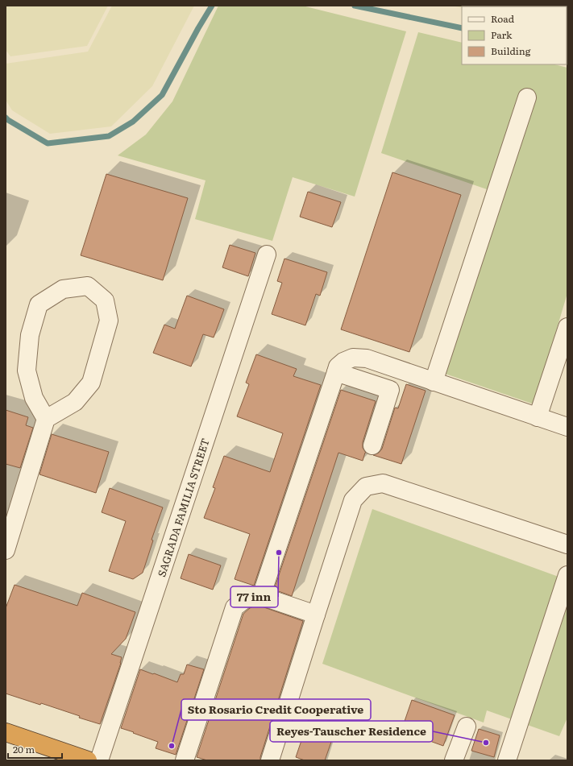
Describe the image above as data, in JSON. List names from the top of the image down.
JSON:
{
  "streets": {
    "street": ["SAGRADA FAMILIA STREET"]
  },
  "places": ["77 inn", "Reyes-Tauscher Residence", "Sto Rosario Credit Cooperative"],
  "legend": ["Road", "Park", "Building"],
  "scale_bar": "20 m"
}
